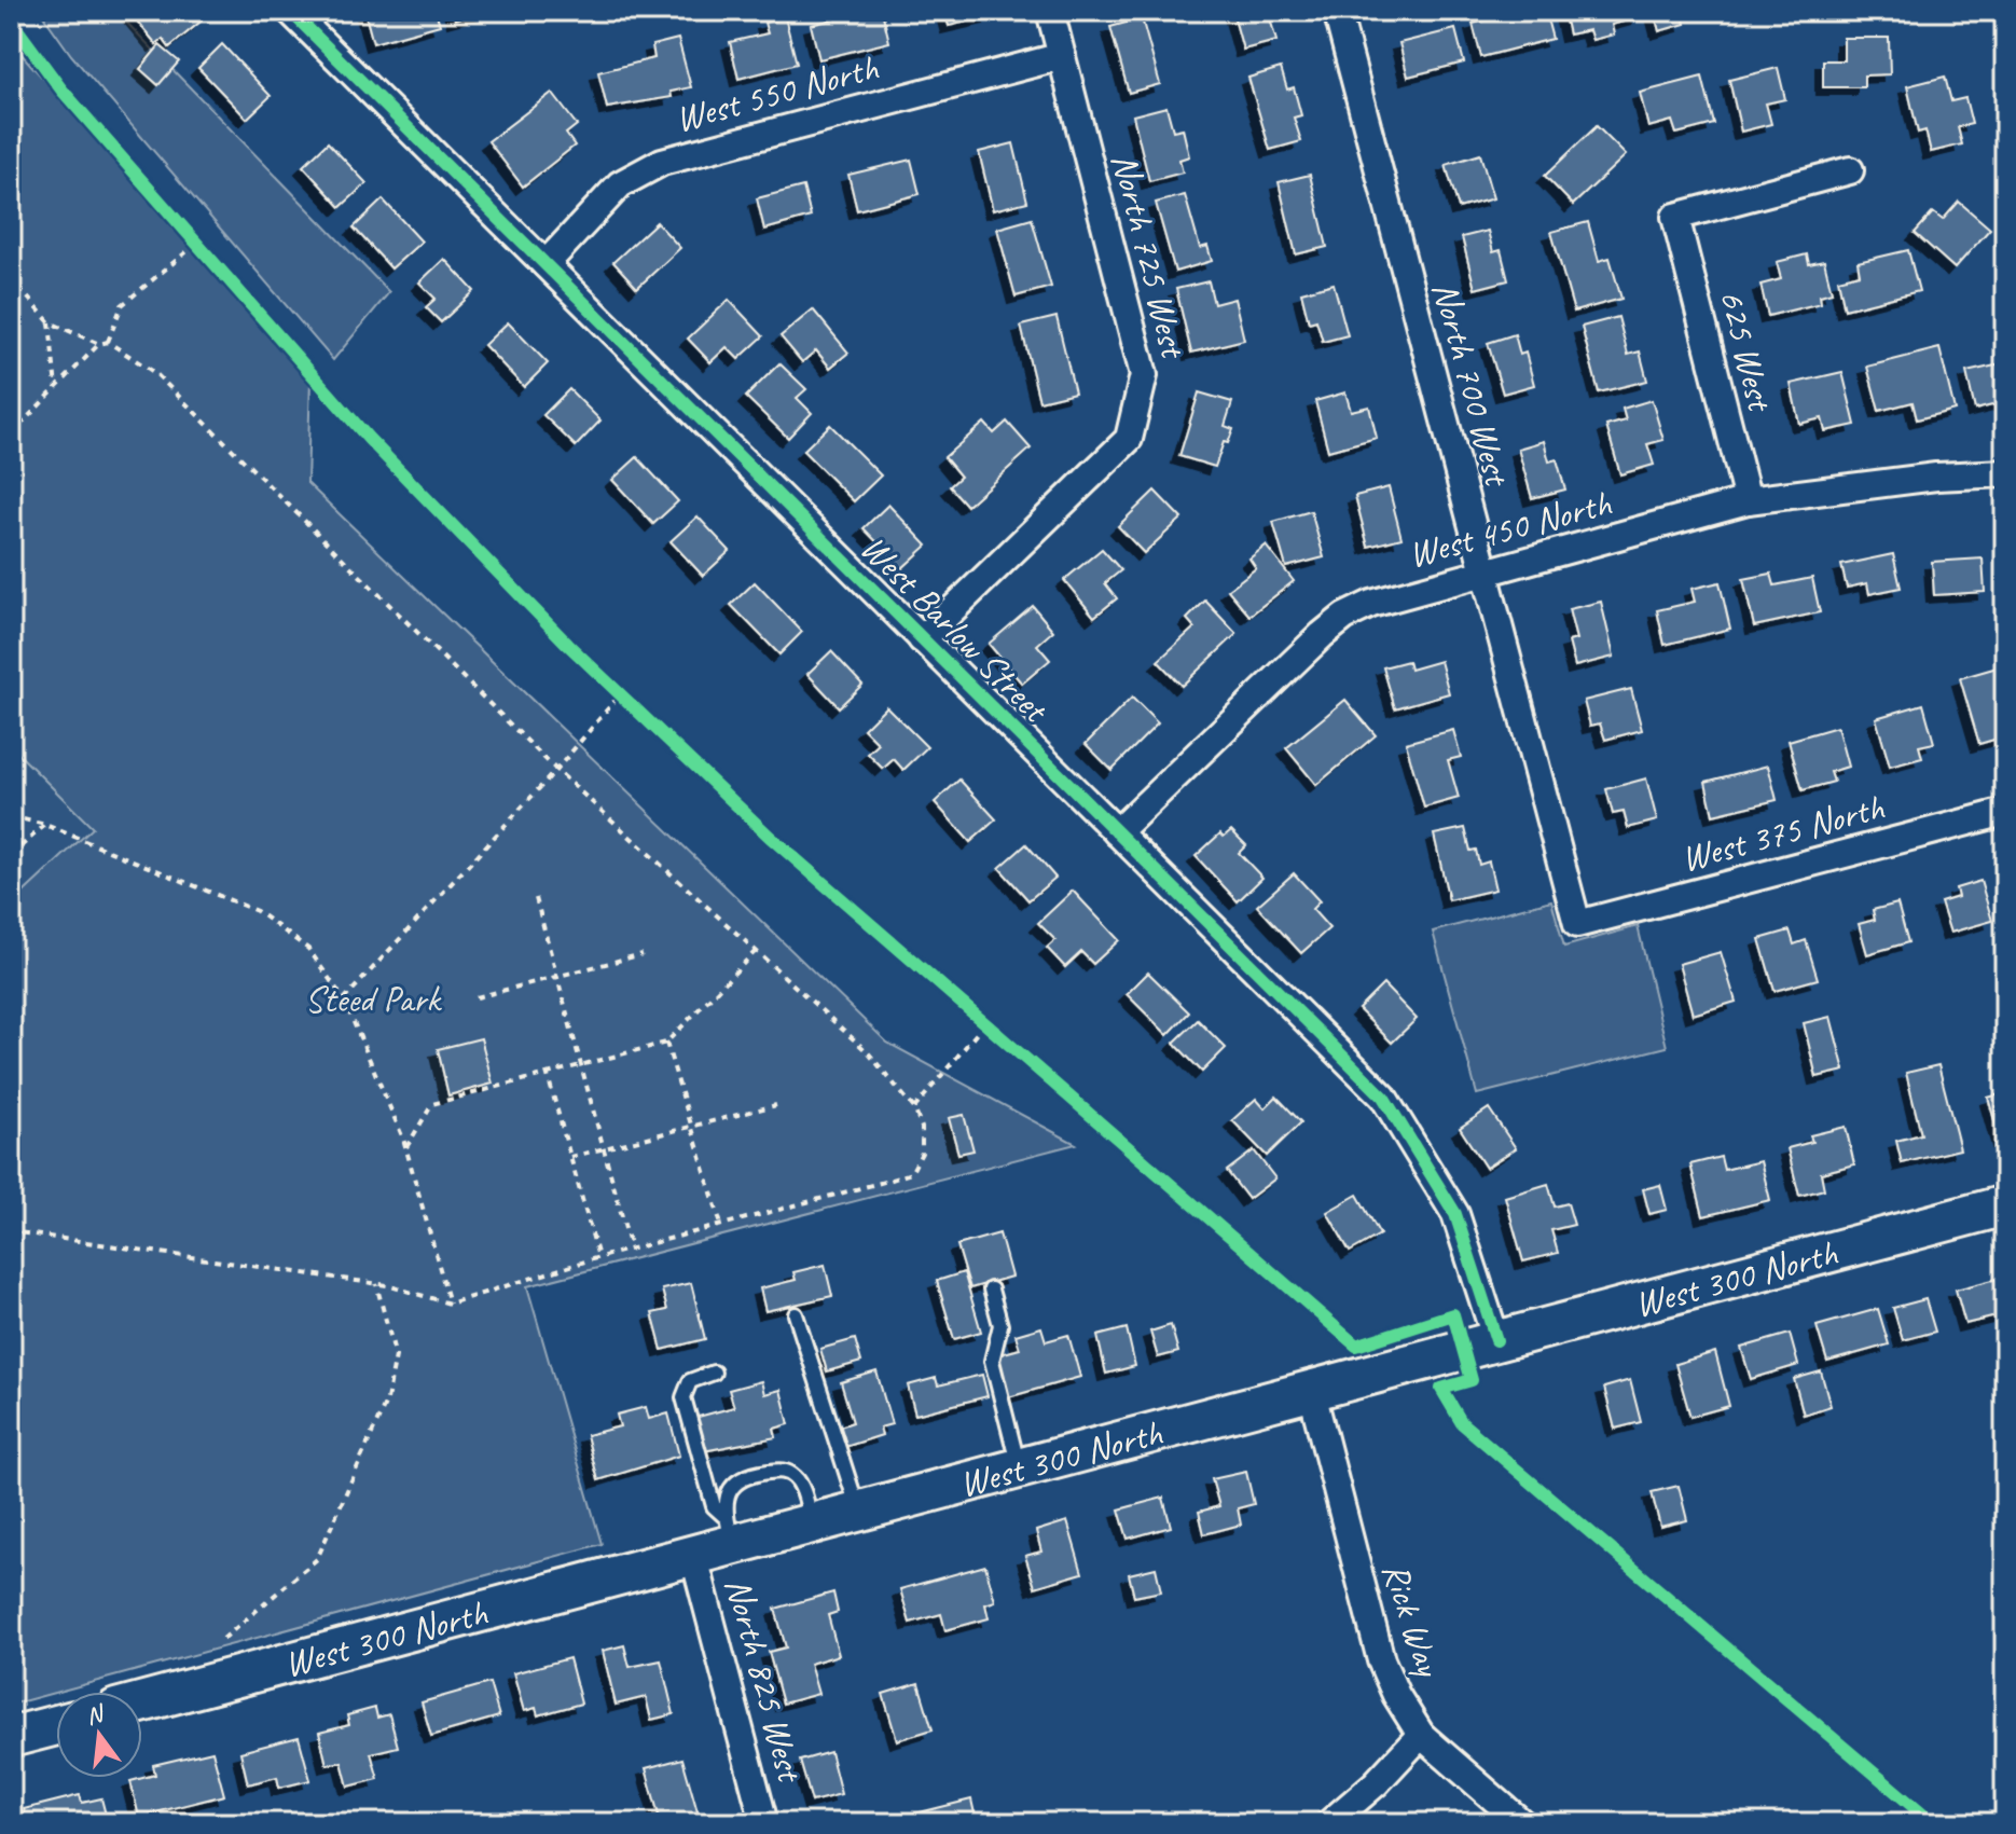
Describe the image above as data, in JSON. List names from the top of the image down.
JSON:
{
  "streets": {
    "main road": ["West 300 North"],
    "street": [
      "West 550 North",
      "North 725 West",
      "625 West",
      "North 700 West",
      "West 450 North",
      "West Barlow Street",
      "West 375 North",
      "Rick Way",
      "North 825 West"
    ]
  },
  "crossings": [
    ["West 550 North", "North 725 West"],
    ["West 550 North", "West Barlow Street"],
    ["North 725 West", "West Barlow Street"],
    ["625 West", "West 450 North"],
    ["North 700 West", "West 450 North"],
    ["North 700 West", "West 375 North"],
    ["West 450 North", "West Barlow Street"],
    ["West Barlow Street", "West 300 North"],
    ["West 300 North", "Rick Way"],
    ["West 300 North", "North 825 West"]
  ],
  "parks": ["Steed Park"],
  "north": "top"
}
